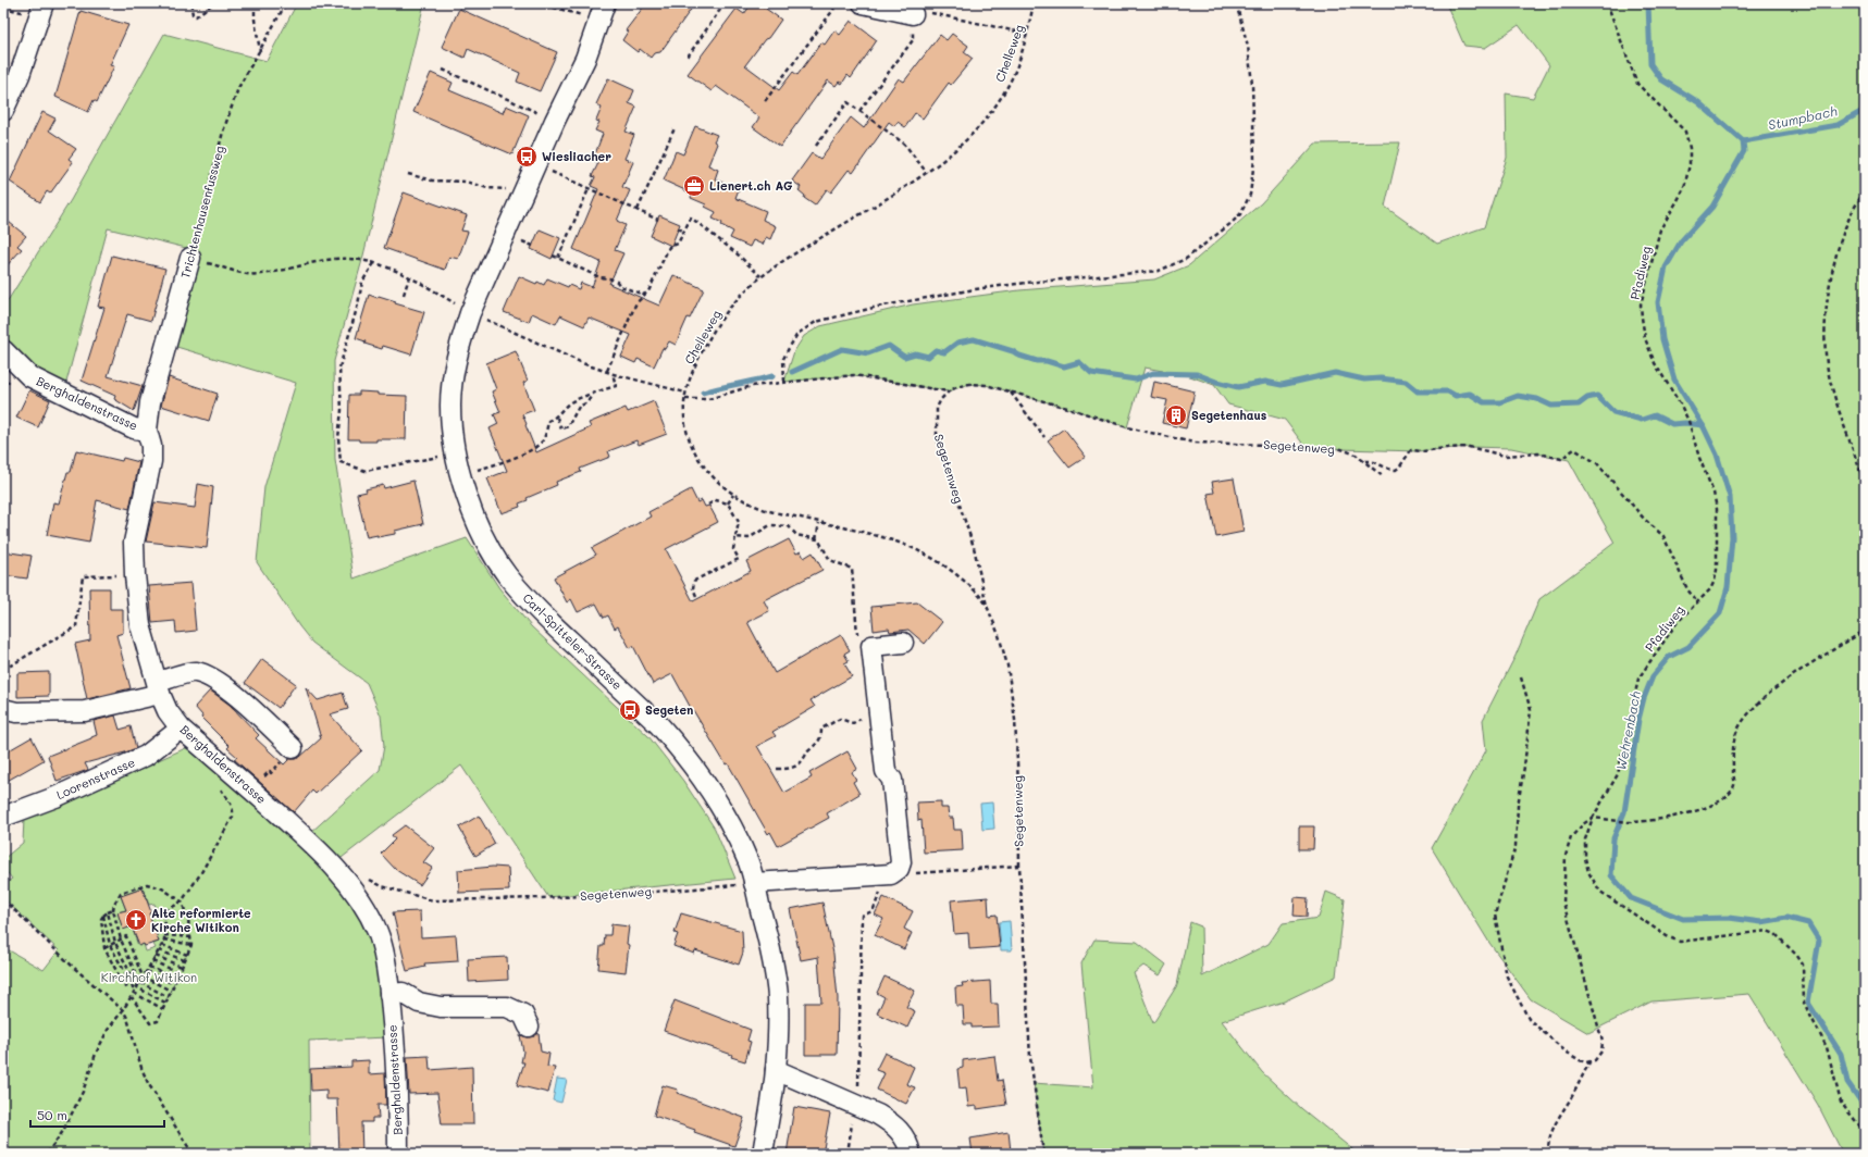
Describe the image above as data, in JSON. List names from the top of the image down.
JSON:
{
  "streets": {
    "street": [
      "Trichtenhausenfussweg",
      "Berghaldenstrasse",
      "Carl-Spitteler-Strasse",
      "Loorenstrasse"
    ],
    "path": ["Chelleweg", "Pfadiweg", "Segetenweg"]
  },
  "crossings": [
    ["Chelleweg", "Segetenweg"],
    ["Trichtenhausenfussweg", "Berghaldenstrasse"],
    ["Berghaldenstrasse", "Loorenstrasse"],
    ["Segetenweg", "Carl-Spitteler-Strasse"]
  ],
  "water": ["Stumpbach", "Wehrenbach"],
  "parks": ["Kirchhof Witikon"],
  "places": {
    "bus stop": ["Wiesliacher", "Segeten"],
    "office": ["Lienert.ch AG"],
    "building": ["Segetenhaus"],
    "church": ["Alte reformierte Kirche Witikon"]
  },
  "scale_bar": "50 m"
}
